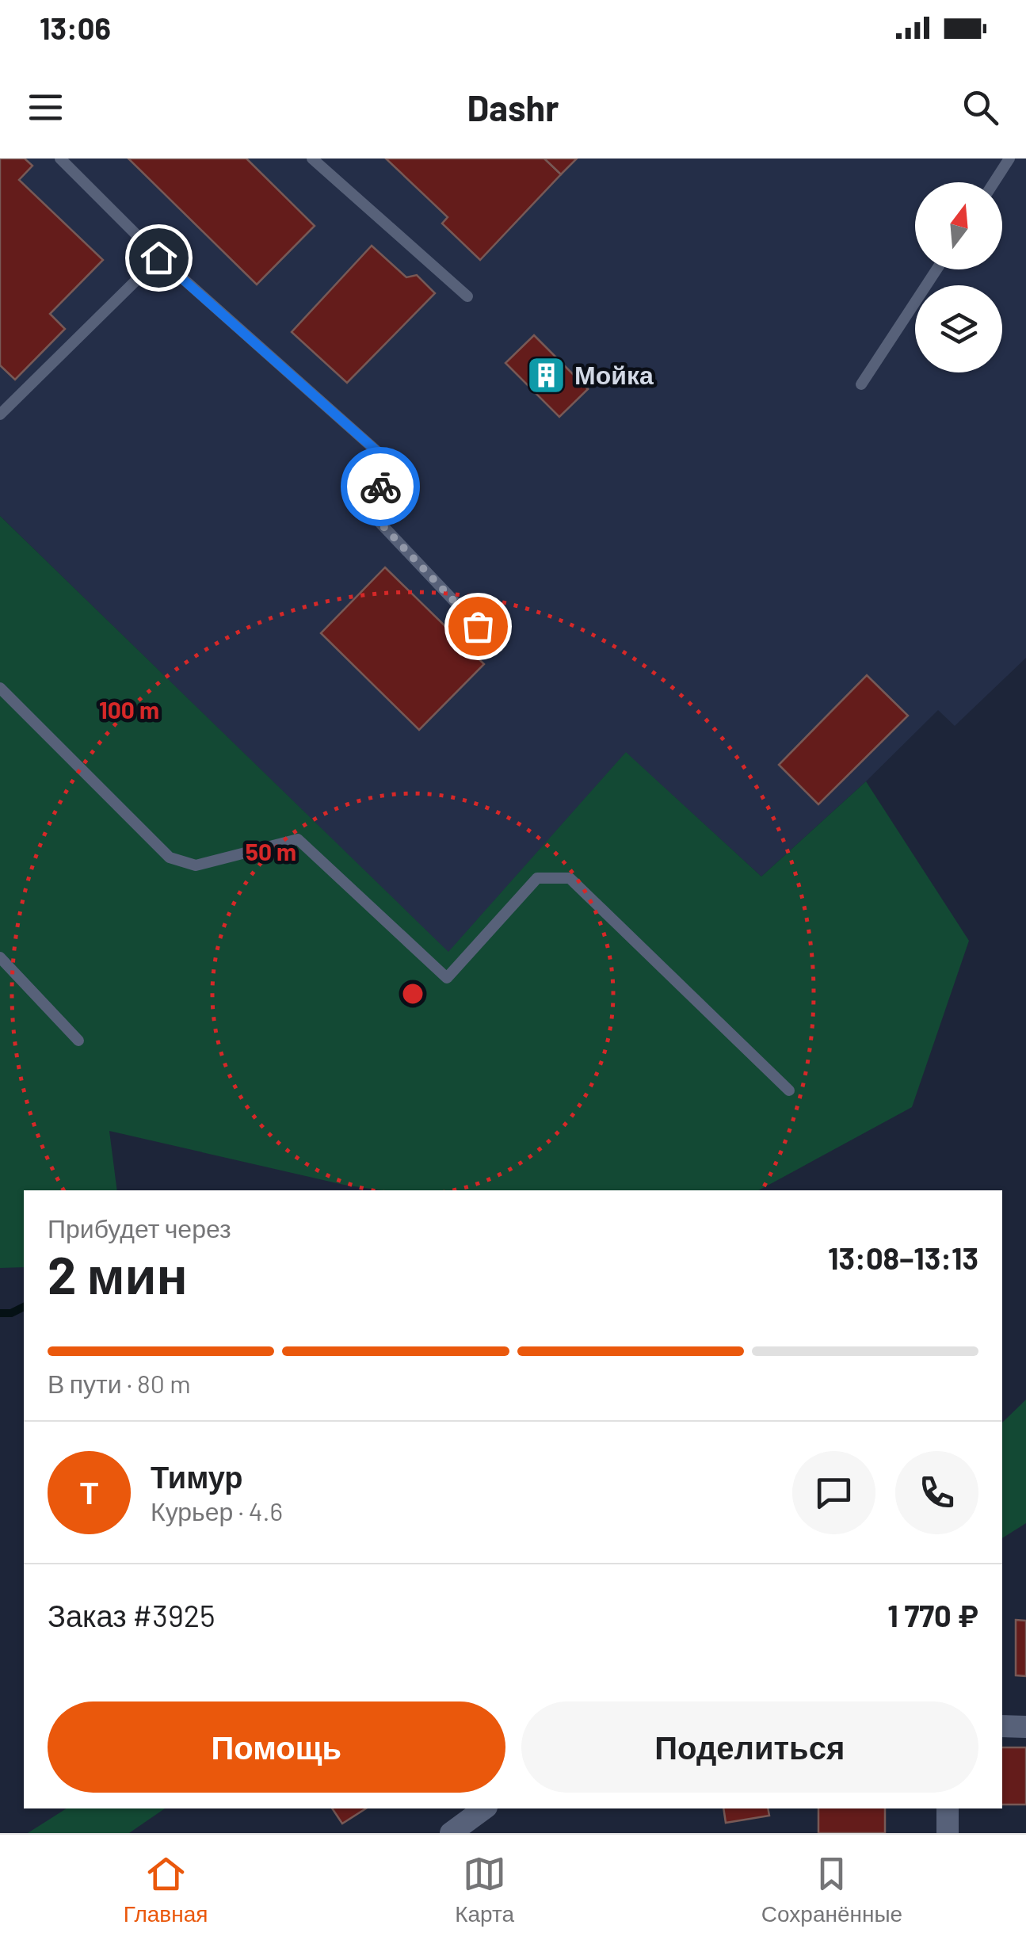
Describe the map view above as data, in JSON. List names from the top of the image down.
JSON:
{
  "places": {
    "building": ["Мойка"]
  },
  "north": "top",
  "page": {
    "status": "13:06",
    "header": "Dashr",
    "heading": ["2 мин", "Прибудет через", "13:08–13:13"],
    "panel": [
      "Тимур",
      "Курьер · 4.6",
      "Заказ #3925",
      "1 770 ₽"
    ],
    "bar": "В пути · 80 m",
    "round": "Т",
    "buttons": ["Помощь", "Поделиться"],
    "tabs": ["Главная", "Карта", "Сохранённые"]
  },
  "rings": ["100 m", "50 m"]
}
